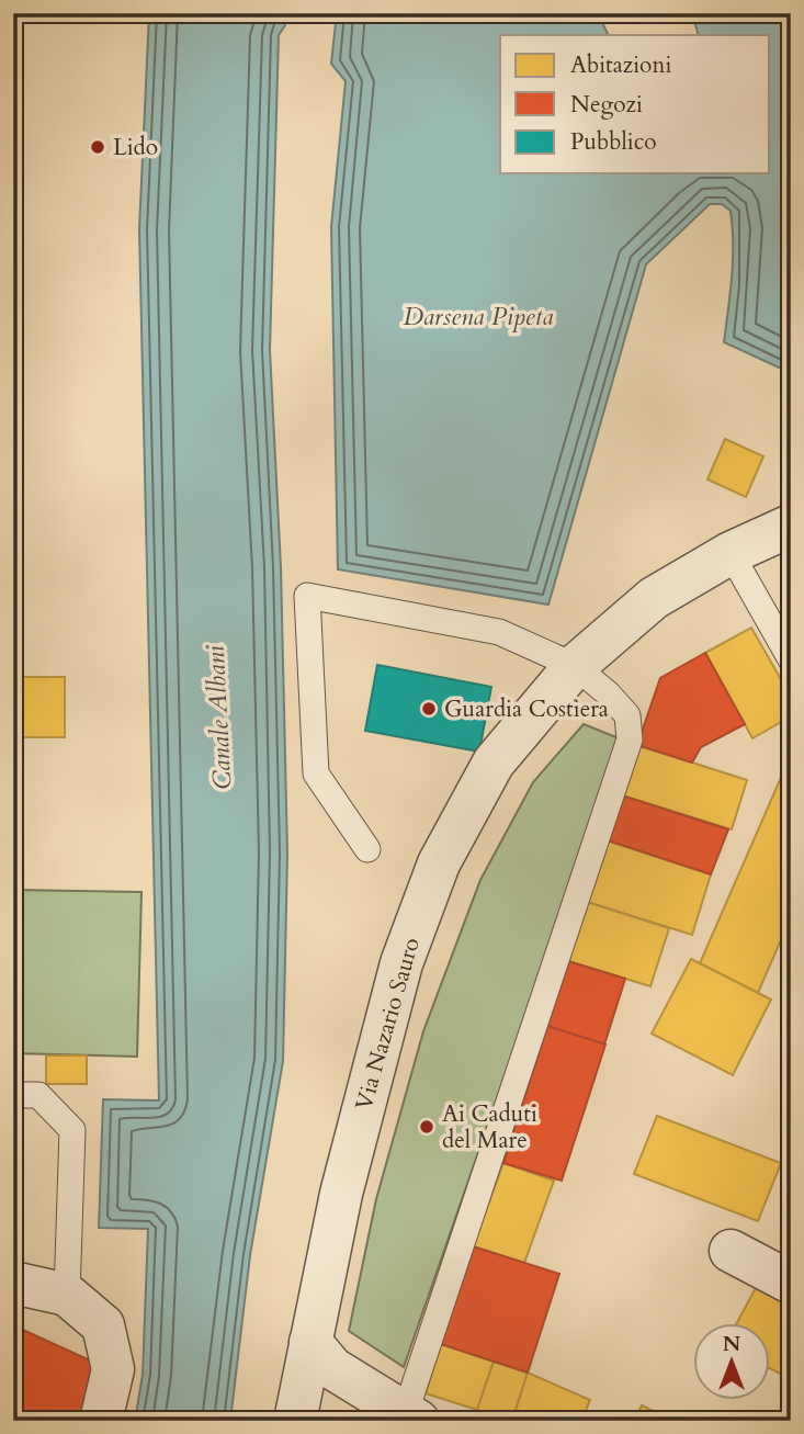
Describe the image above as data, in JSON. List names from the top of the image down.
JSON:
{
  "streets": {
    "street": ["Via Nazario Sauro"]
  },
  "water": ["Darsena Pipeta", "Canale Albani"],
  "places": ["Lido", "Guardia Costiera", "Ai Caduti del Mare"],
  "legend": ["Abitazioni", "Negozi", "Pubblico"],
  "north": "top"
}
